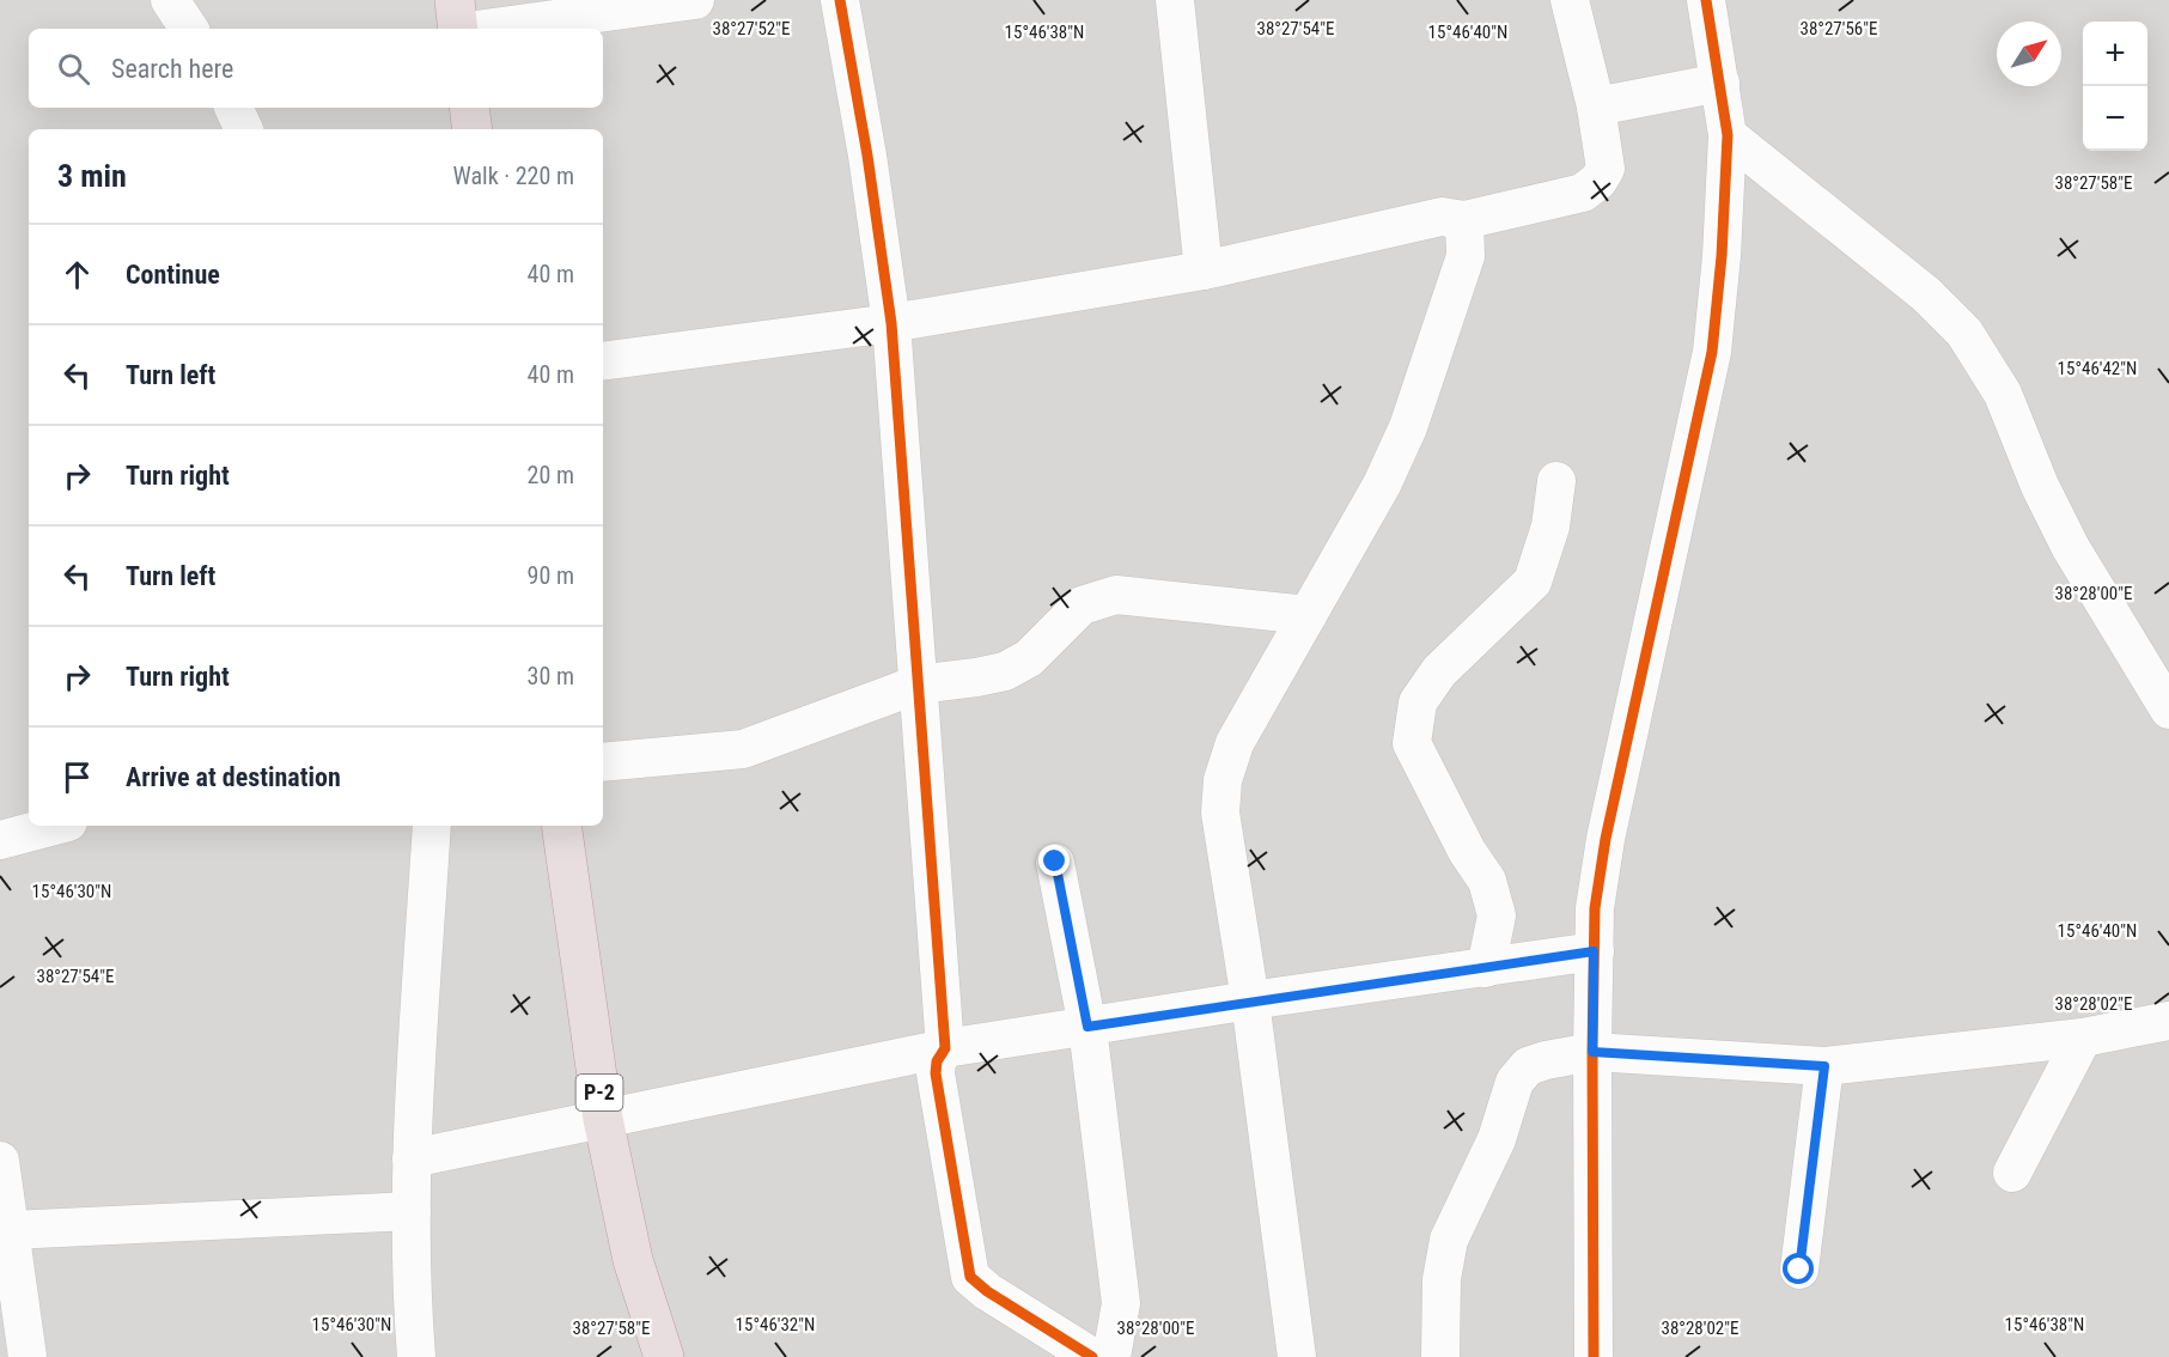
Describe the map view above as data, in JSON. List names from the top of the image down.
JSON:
{
  "streets": {
    "highway": ["P-2"]
  },
  "north": "top right",
  "page": {
    "map_buttons": ["+", "−"],
    "search": "Search here",
    "heading": ["3 min", "Walk · 220 m"],
    "list": [
      ["Continue", "40 m"],
      ["Turn left", "40 m"],
      ["Turn right", "20 m"],
      ["Turn left", "90 m"],
      ["Turn right", "30 m"],
      "Arrive at destination"
    ]
  },
  "coordinates": [
    "38°27'52\"E",
    "38°27'54\"E",
    "38°27'56\"E",
    "15°46'38\"N",
    "15°46'40\"N",
    "38°27'58\"E",
    "15°46'42\"N",
    "38°28'00\"E",
    "15°46'30\"N",
    "38°28'02\"E",
    "15°46'32\"N"
  ]
}
